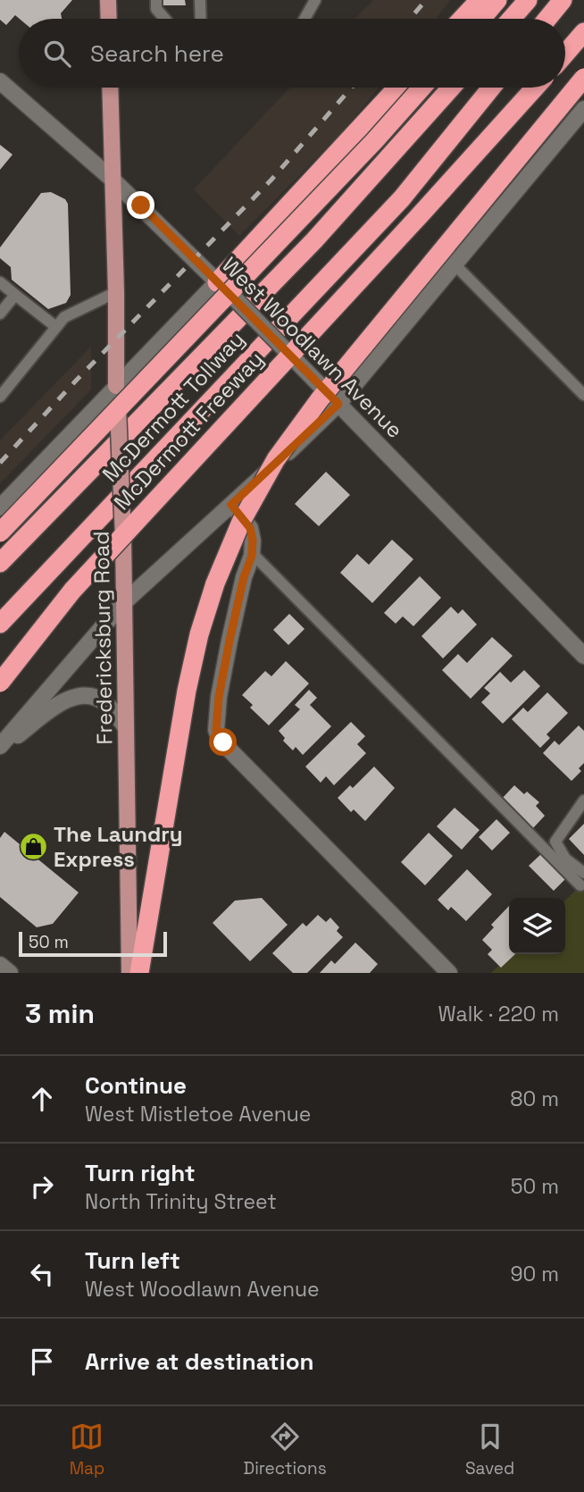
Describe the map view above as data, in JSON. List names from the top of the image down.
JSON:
{
  "streets": {
    "highway": ["McDermott Tollway", "McDermott Freeway"],
    "main road": ["West Woodlawn Avenue", "Fredericksburg Road"]
  },
  "crossings": [
    ["West Woodlawn Avenue", "Fredericksburg Road"]
  ],
  "places": {
    "shop": ["The Laundry Express"]
  },
  "scale_bar": "50 m",
  "page": {
    "search": "Search here",
    "scale": "50 m",
    "heading": ["3 min", "Walk · 220 m"],
    "list": [
      ["Continue", "West Mistletoe Avenue", "80 m"],
      ["Turn right", "North Trinity Street", "50 m"],
      ["Turn left", "West Woodlawn Avenue", "90 m"],
      "Arrive at destination"
    ],
    "nav": ["Map", "Directions", "Saved"]
  }
}
